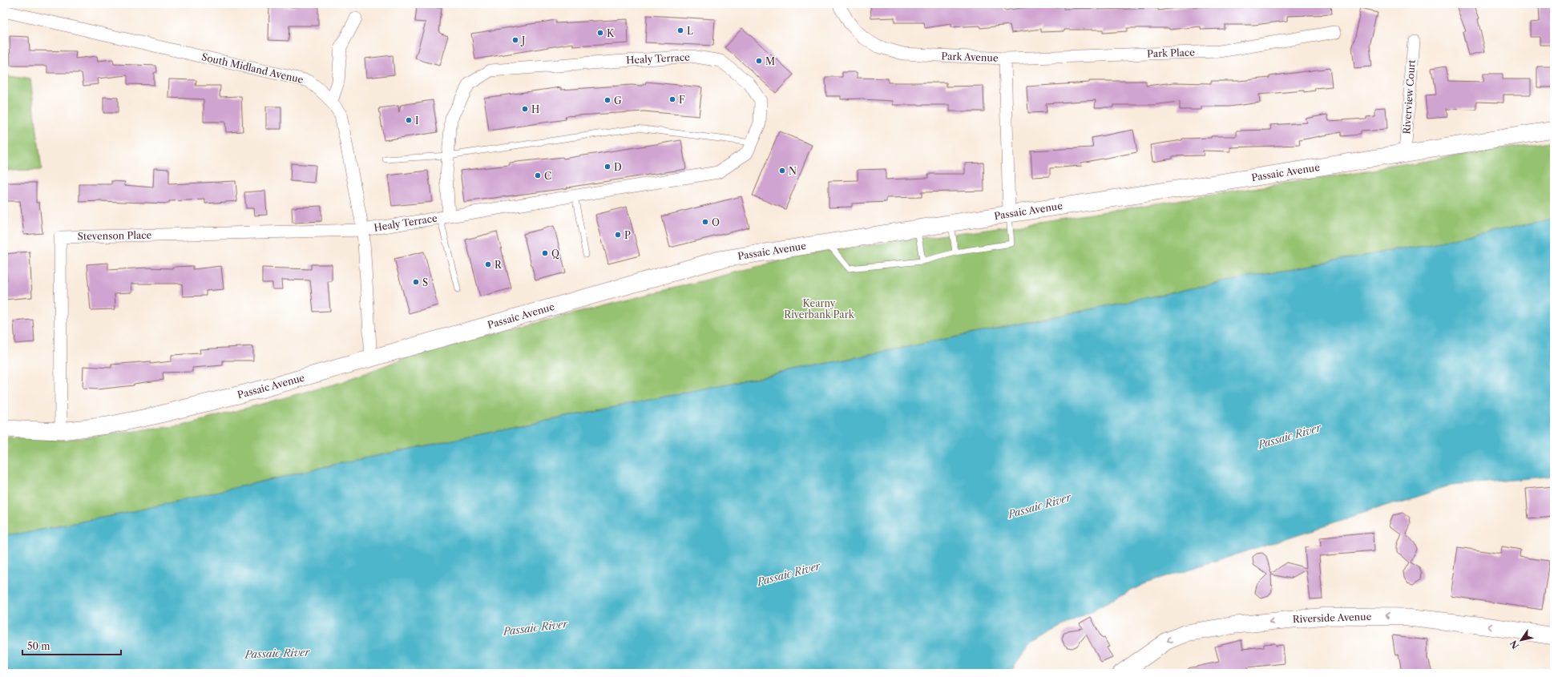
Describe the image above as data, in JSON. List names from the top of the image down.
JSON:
{
  "streets": {
    "main road": ["Passaic Avenue", "Riverside Avenue"],
    "street": [
      "Park Place",
      "Park Avenue",
      "Healy Terrace",
      "South Midland Avenue",
      "Riverview Court",
      "Stevenson Place"
    ]
  },
  "crossings": [
    ["Park Place", "Park Avenue"],
    ["Park Avenue", "Passaic Avenue"],
    ["Healy Terrace", "South Midland Avenue"],
    ["Healy Terrace", "Stevenson Place"],
    ["South Midland Avenue", "Passaic Avenue"],
    ["South Midland Avenue", "Stevenson Place"],
    ["Riverview Court", "Passaic Avenue"],
    ["Passaic Avenue", "Stevenson Place"]
  ],
  "one_way": ["Riverside Avenue"],
  "water": ["Passaic River"],
  "parks": ["Kearny Riverbank Park"],
  "places": [
    "L",
    "K",
    "J",
    "M",
    "F",
    "G",
    "H",
    "I",
    "D",
    "N",
    "C",
    "O",
    "P",
    "Q",
    "R",
    "S"
  ],
  "scale_bar": "50 m",
  "north": "bottom left"
}
